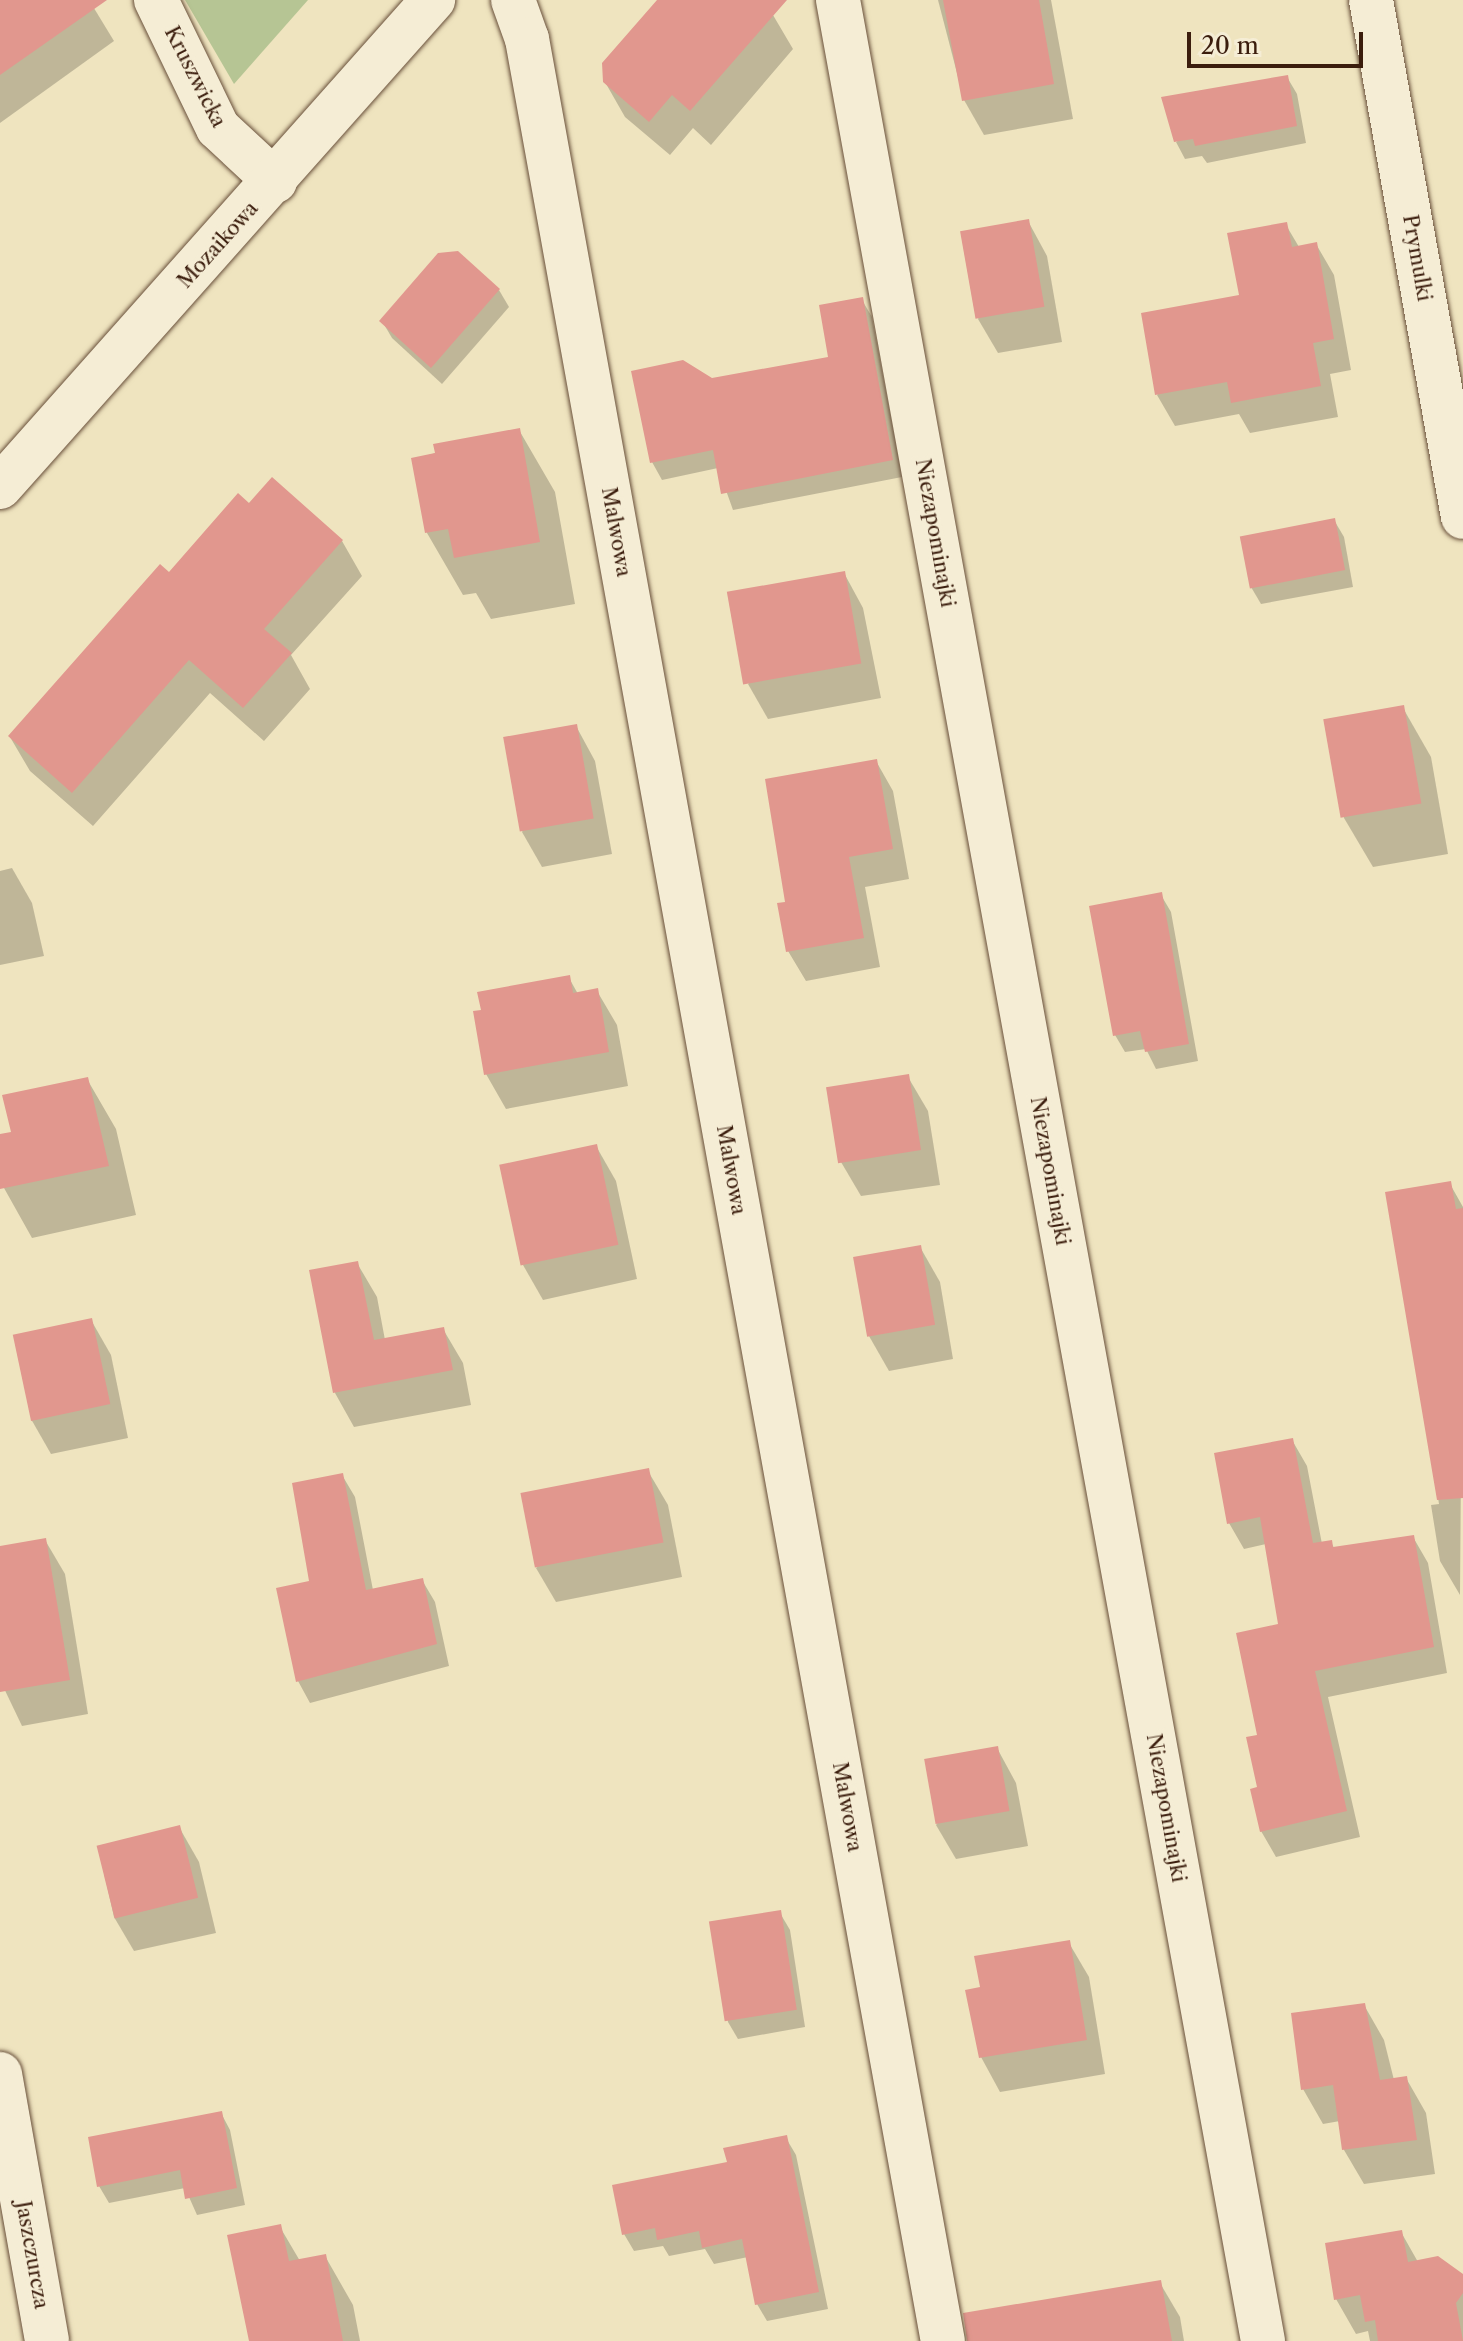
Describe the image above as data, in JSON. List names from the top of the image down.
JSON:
{
  "streets": {
    "street": [
      "Kruszwicka",
      "Mozaikowa",
      "Prymulki",
      "Malwowa",
      "Niezapominajki",
      "Jaszczurcza"
    ]
  },
  "crossings": [
    ["Kruszwicka", "Mozaikowa"]
  ],
  "scale_bar": "20 m"
}
